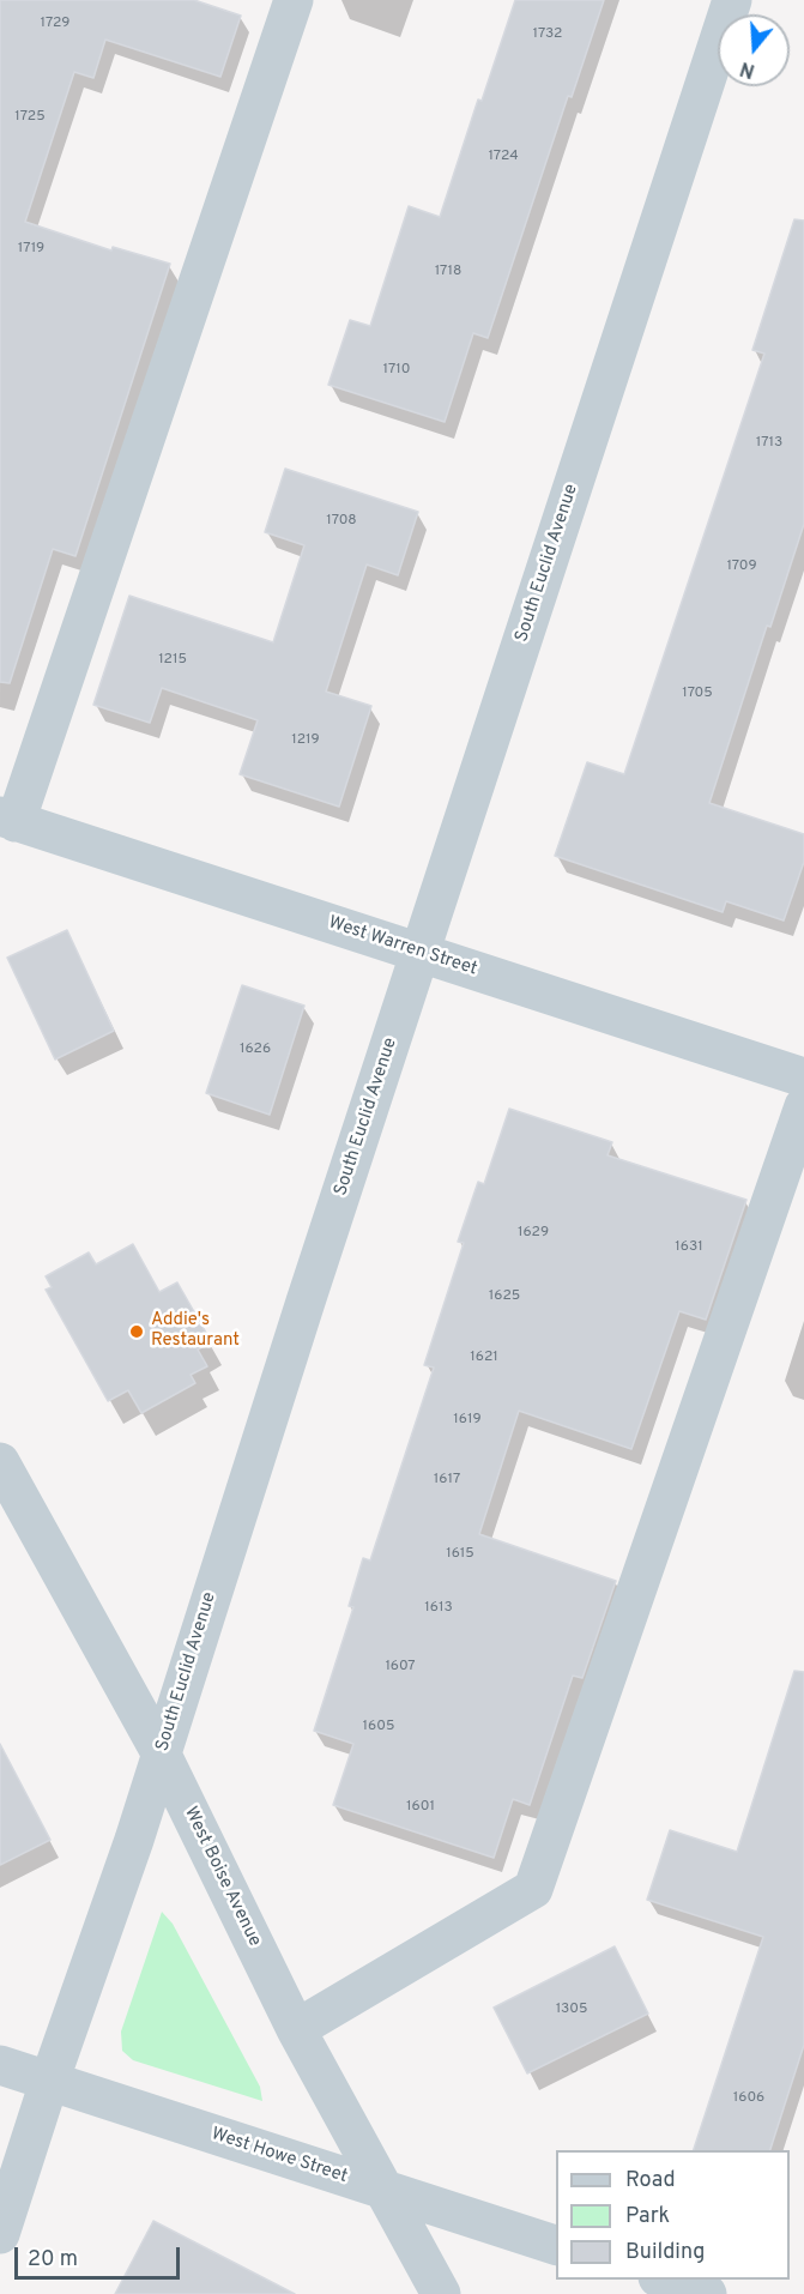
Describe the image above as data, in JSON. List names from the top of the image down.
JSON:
{
  "streets": {
    "street": [
      "South Euclid Avenue",
      "West Warren Street",
      "West Boise Avenue",
      "West Howe Street"
    ]
  },
  "crossings": [
    ["South Euclid Avenue", "West Warren Street"],
    ["South Euclid Avenue", "West Boise Avenue"],
    ["South Euclid Avenue", "West Howe Street"],
    ["West Boise Avenue", "West Howe Street"]
  ],
  "places": ["Addie's Restaurant"],
  "house_numbers": [
    "1729",
    "1732",
    "1725",
    "1724",
    "1719",
    "1718",
    "1710",
    "1713",
    "1708",
    "1709",
    "1215",
    "1705",
    "1219",
    "1626",
    "1629",
    "1631",
    "1625",
    "1621",
    "1619",
    "1617",
    "1615",
    "1613",
    "1607",
    "1605",
    "1601",
    "1305",
    "1606"
  ],
  "legend": ["Road", "Park", "Building"],
  "scale_bar": "20 m",
  "north": "bottom"
}
